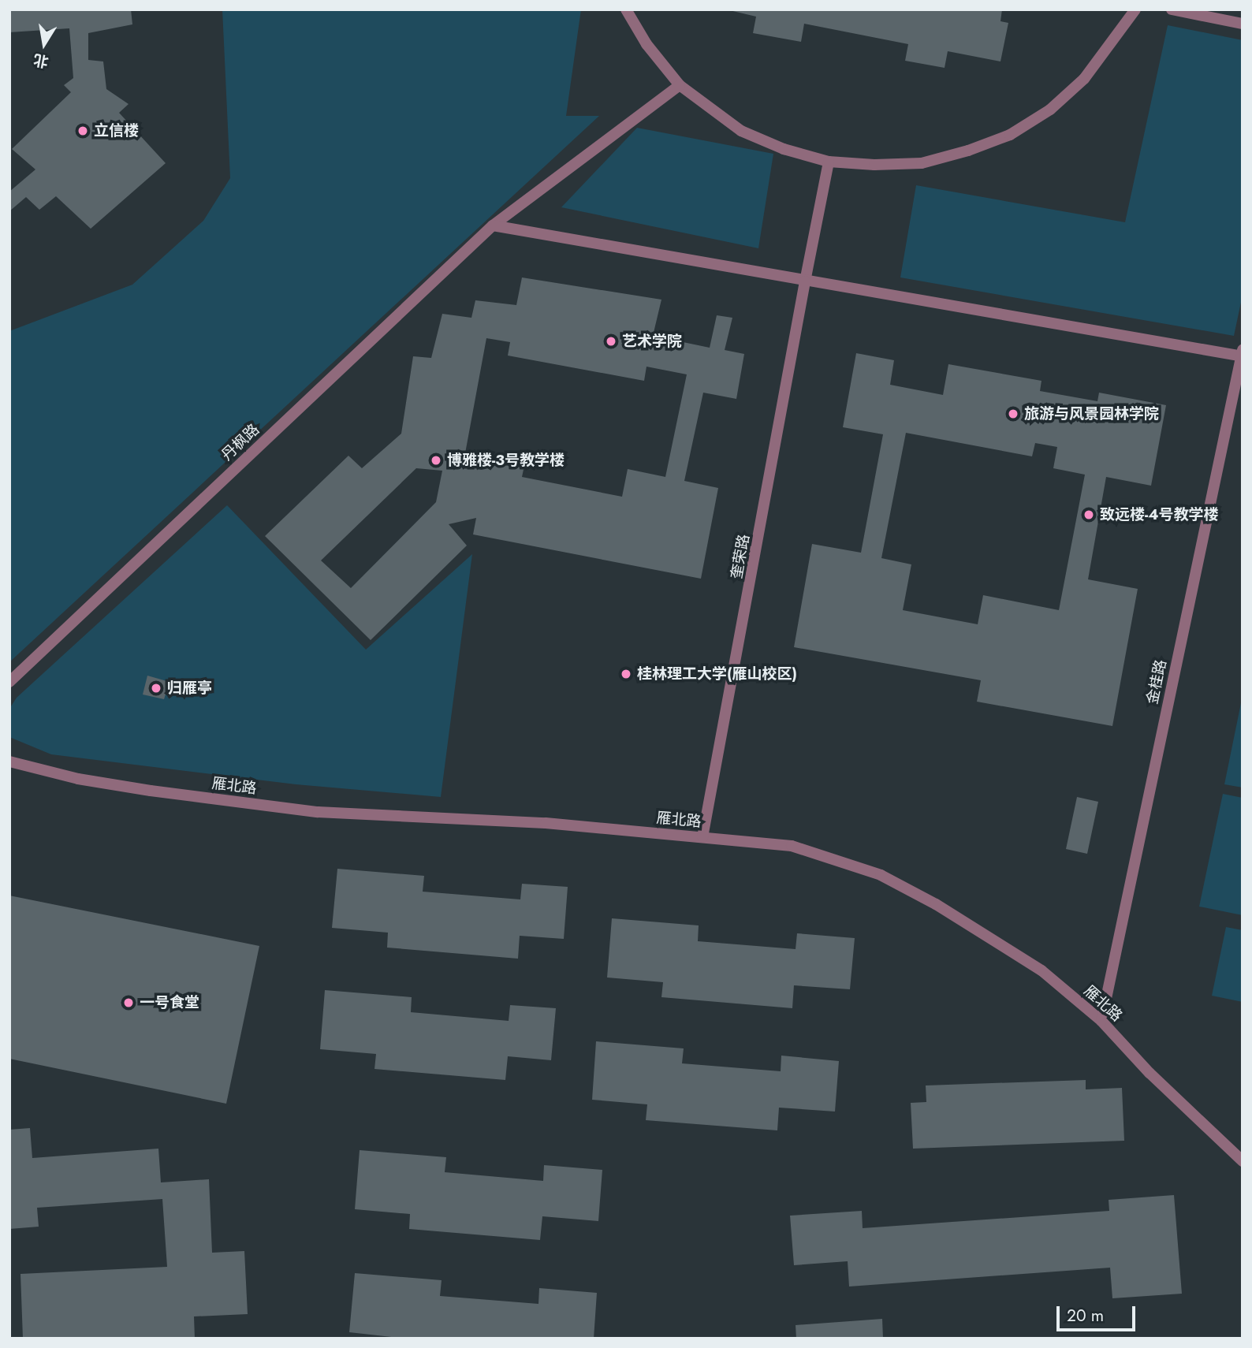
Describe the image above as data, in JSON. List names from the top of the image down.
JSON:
{
  "streets": {
    "street": [
      "丹枫路",
      "奎荣路",
      "金桂路",
      "雁北路"
    ]
  },
  "crossings": [
    ["奎荣路", "雁北路"],
    ["金桂路", "雁北路"]
  ],
  "places": [
    "立信楼",
    "艺术学院",
    "旅游与风景园林学院",
    "博雅楼-3号教学楼",
    "致远楼-4号教学楼",
    "桂林理工大学(雁山校区)",
    "归雁亭",
    "一号食堂"
  ],
  "scale_bar": "20 m",
  "north": "bottom"
}
